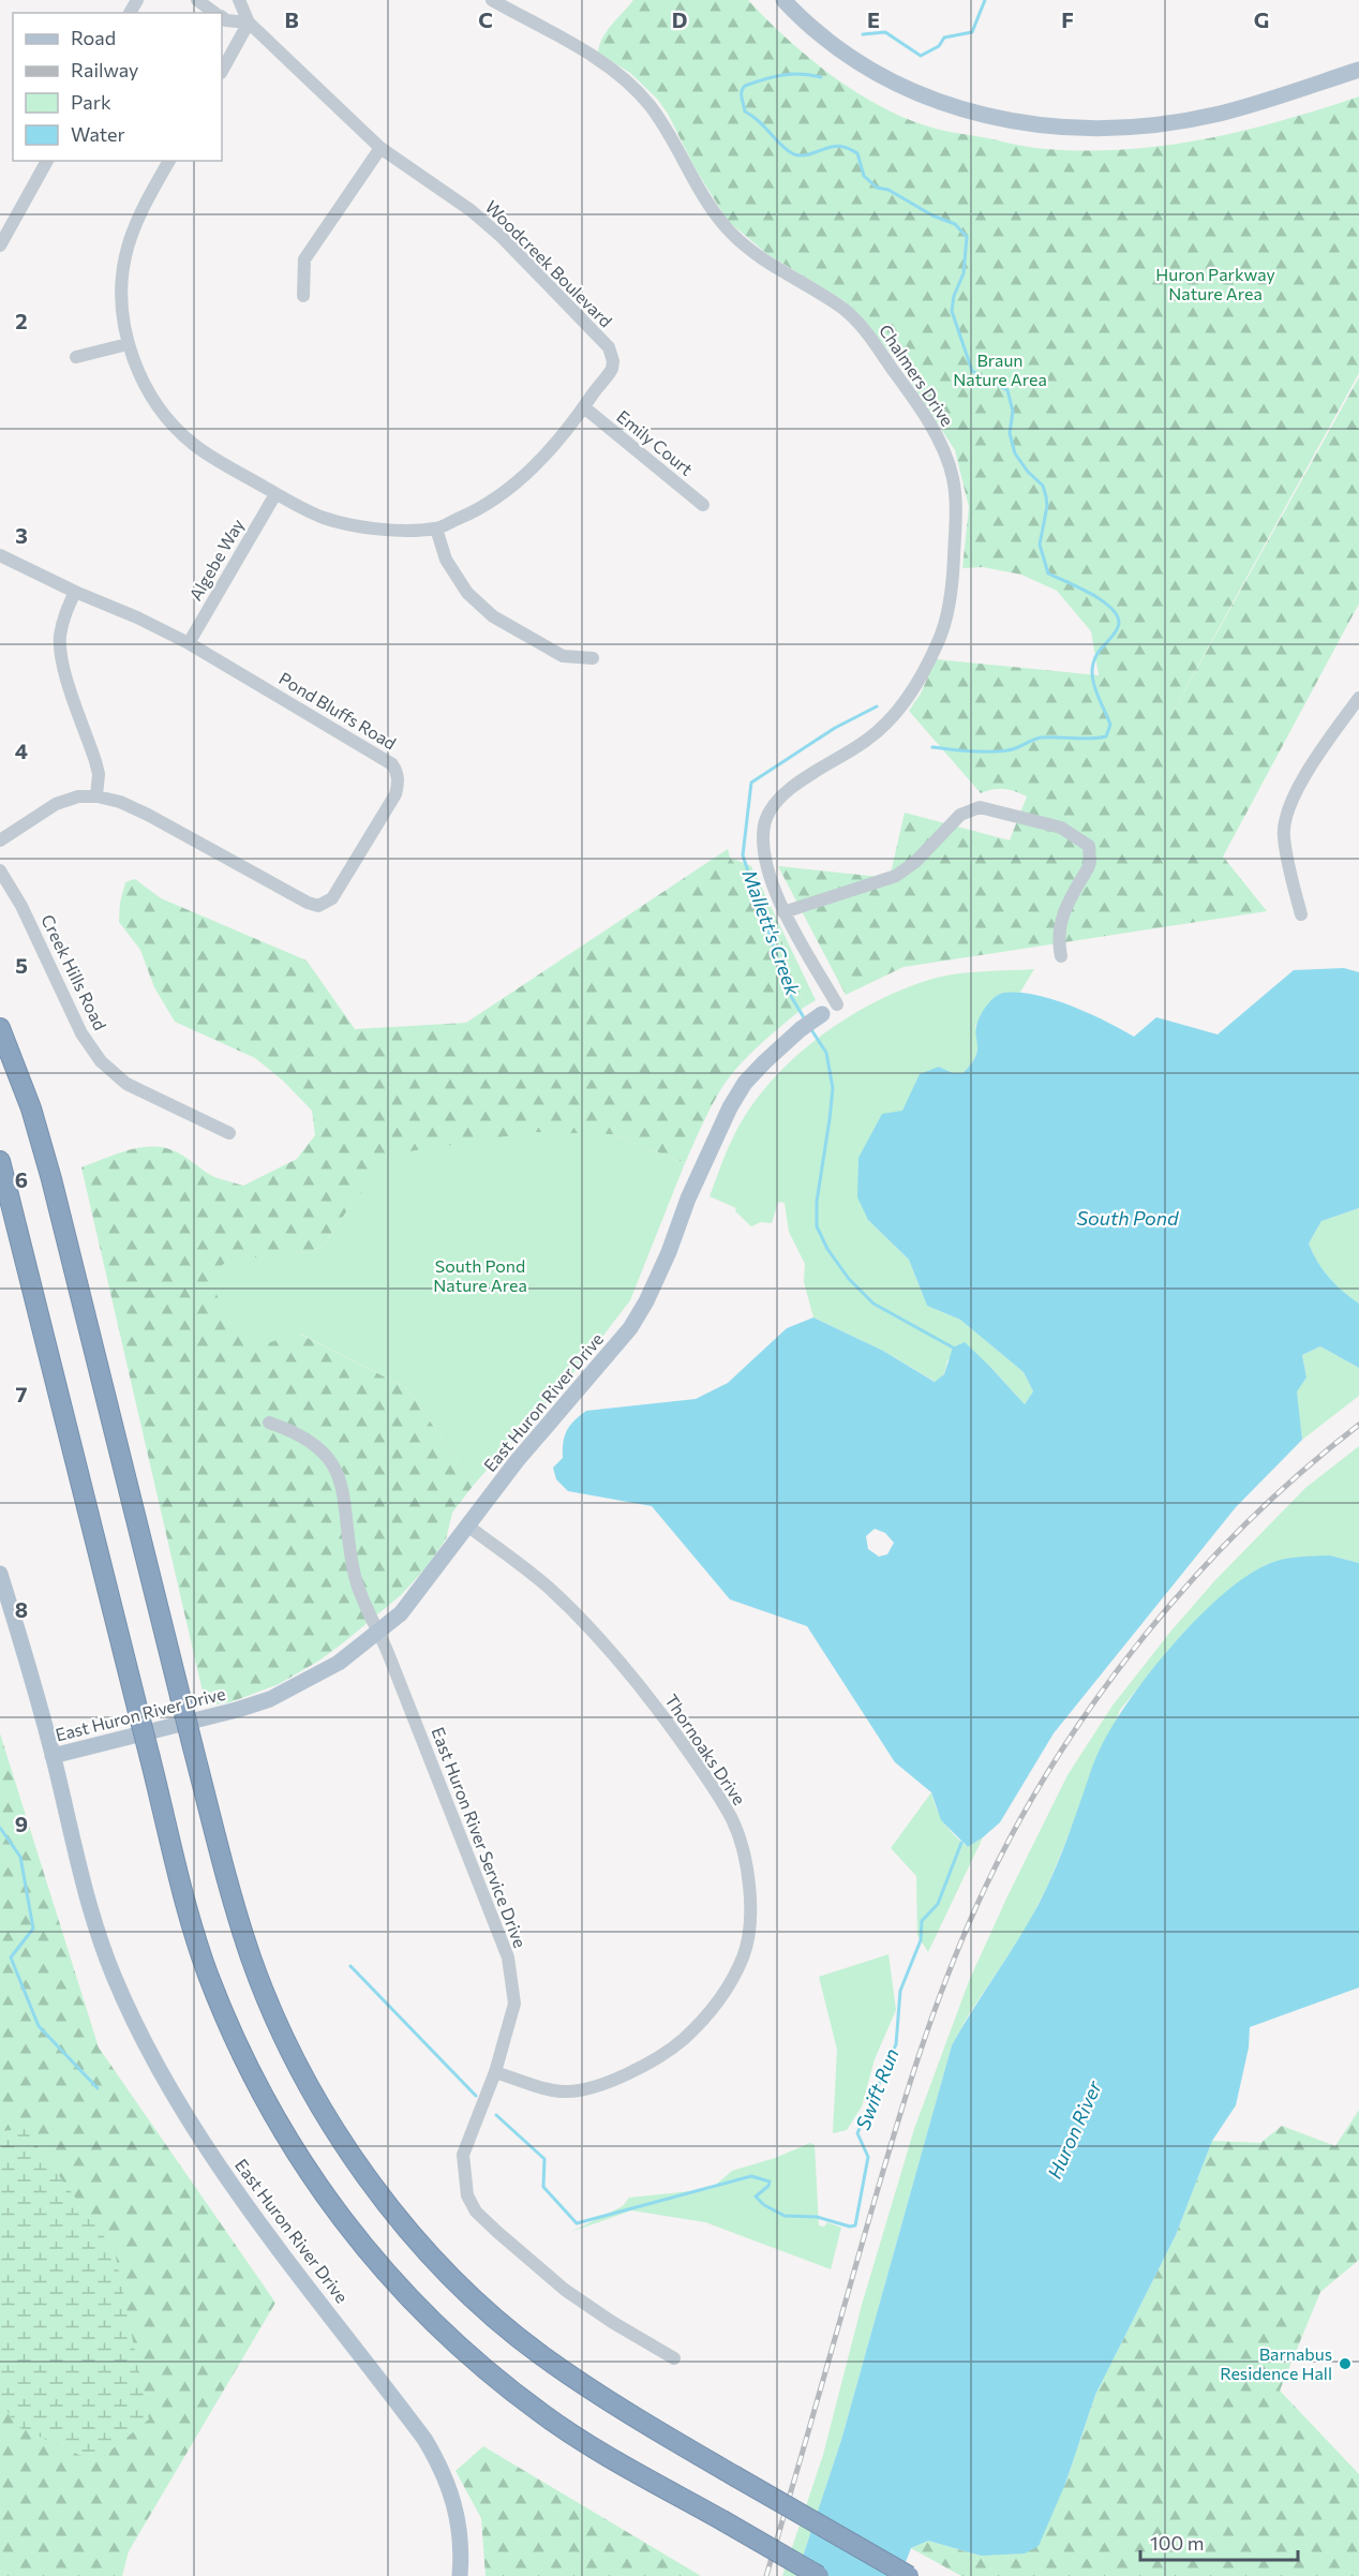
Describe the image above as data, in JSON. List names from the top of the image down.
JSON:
{
  "streets": {
    "main road": ["East Huron River Drive"],
    "street": [
      "Woodcreek Boulevard",
      "Chalmers Drive",
      "Emily Court",
      "Algebe Way",
      "Pond Bluffs Road",
      "Creek Hills Road",
      "Thornoaks Drive",
      "East Huron River Service Drive"
    ]
  },
  "crossings": [
    ["Woodcreek Boulevard", "Emily Court"],
    ["Algebe Way", "Pond Bluffs Road"],
    ["East Huron River Drive", "Thornoaks Drive"],
    ["East Huron River Drive", "East Huron River Service Drive"],
    ["Thornoaks Drive", "East Huron River Service Drive"]
  ],
  "water": [
    "Mallett's Creek",
    "South Pond",
    "Swift Run",
    "Huron River"
  ],
  "parks": ["Huron Parkway Nature Area", "Braun Nature Area", "South Pond Nature Area"],
  "places": ["Barnabus Residence Hall"],
  "legend": [
    "Road",
    "Railway",
    "Park",
    "Water"
  ],
  "scale_bar": "100 m",
  "grid": {
    "columns": [
      "B",
      "C",
      "D",
      "E",
      "F",
      "G"
    ],
    "rows": [
      "2",
      "3",
      "4",
      "5",
      "6",
      "7",
      "8",
      "9"
    ]
  }
}
